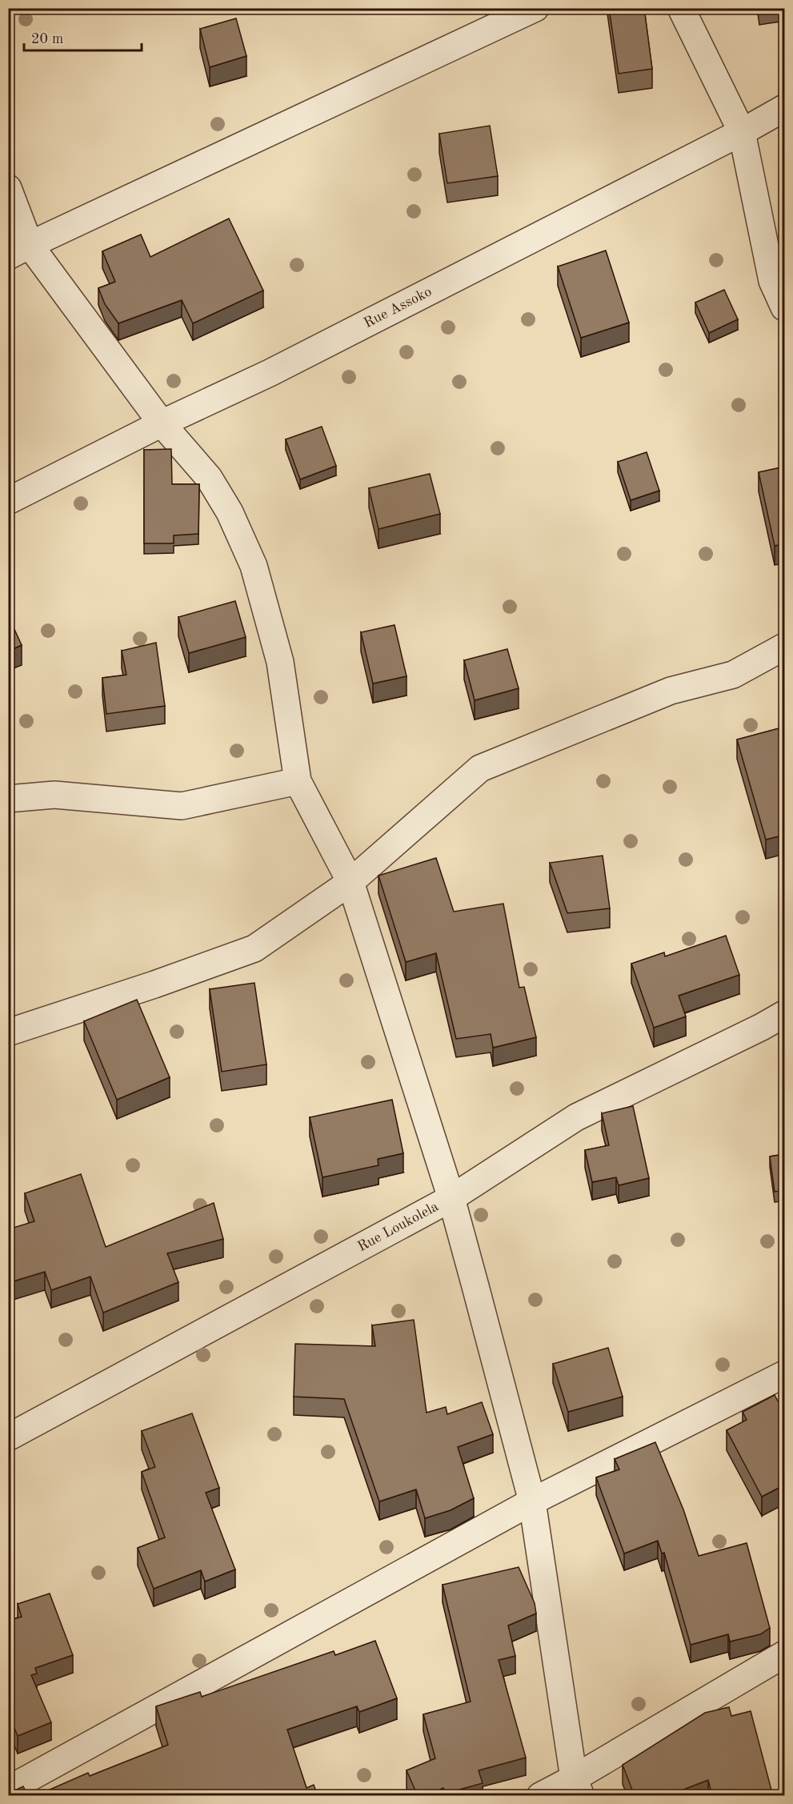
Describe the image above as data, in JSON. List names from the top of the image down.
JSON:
{
  "streets": {
    "street": ["Rue Assoko", "Rue Loukolela"]
  },
  "scale_bar": "20 m"
}
